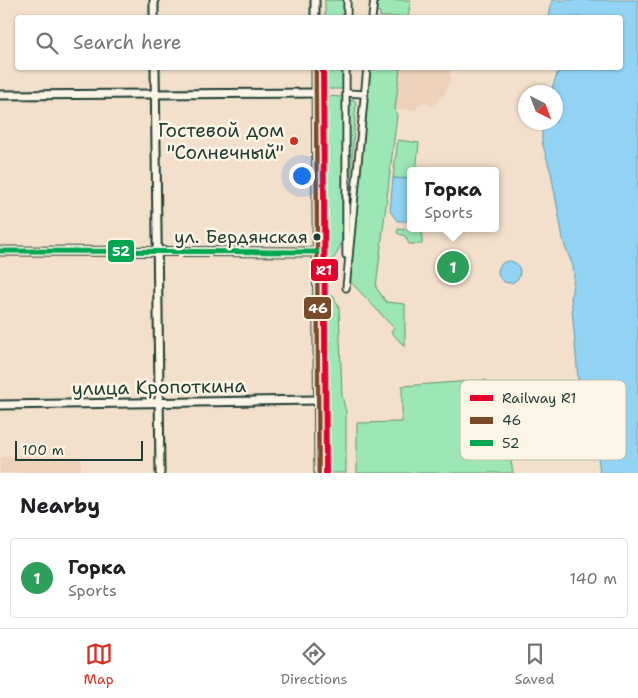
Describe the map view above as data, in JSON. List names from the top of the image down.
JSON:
{
  "streets": {
    "street": ["улица Кропоткина"]
  },
  "places": ["Гостевой дом \"Солнечный\"", "ул. Бердянская"],
  "lines": ["rail line R1", "transit line 46", "transit line 52"],
  "legend": ["Railway R1", "46", "52"],
  "scale_bar": "100 m",
  "north": "bottom right",
  "page": {
    "search": "Search here",
    "popup": ["Горка", "Sports"],
    "pins": "1",
    "scale": "100 m",
    "heading": "Nearby",
    "list": [
      {
        "mark": "1",
        "name": "Горка",
        "note": "Sports",
        "value": "140 m"
      }
    ],
    "nav": ["Map", "Directions", "Saved"]
  }
}
